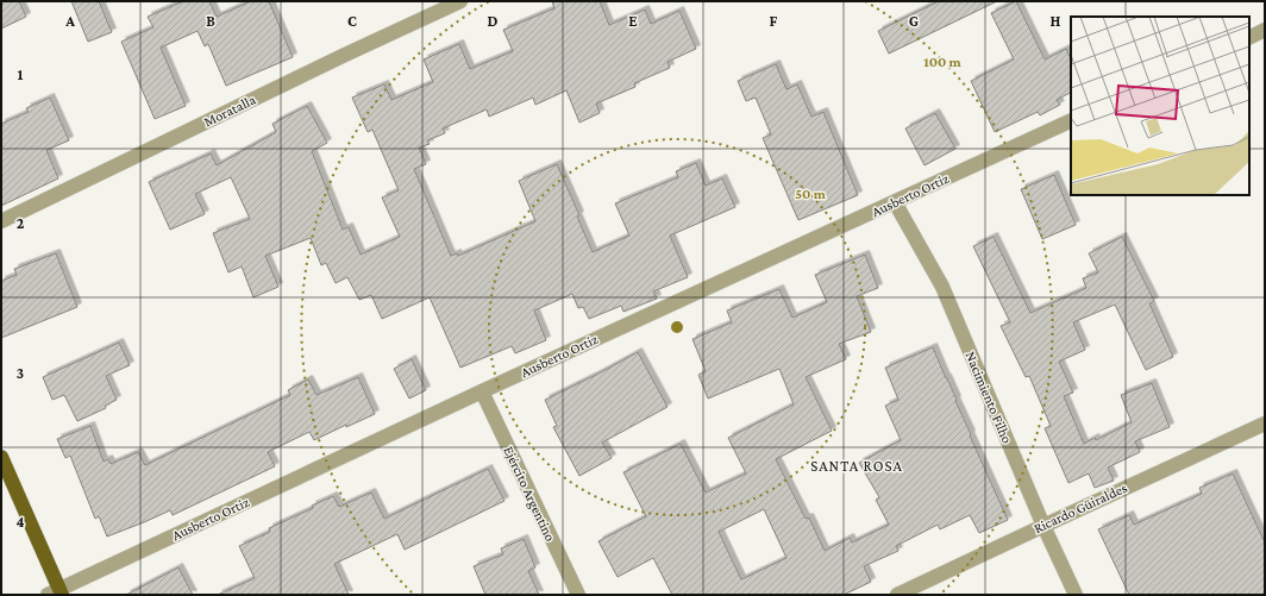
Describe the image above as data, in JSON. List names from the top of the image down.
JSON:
{
  "streets": {
    "street": [
      "Moratalla",
      "Ausberto Ortiz",
      "Nacimiento Filho",
      "Ejército Argentino",
      "Ricardo Güiraldes"
    ]
  },
  "crossings": [
    ["Ausberto Ortiz", "Nacimiento Filho"],
    ["Ausberto Ortiz", "Ejército Argentino"],
    ["Nacimiento Filho", "Ricardo Güiraldes"]
  ],
  "districts": ["SANTA ROSA"],
  "grid": {
    "columns": [
      "A",
      "B",
      "C",
      "D",
      "E",
      "F",
      "G",
      "H"
    ],
    "rows": [
      "1",
      "2",
      "3",
      "4"
    ]
  },
  "rings": ["100 m", "50 m"]
}
